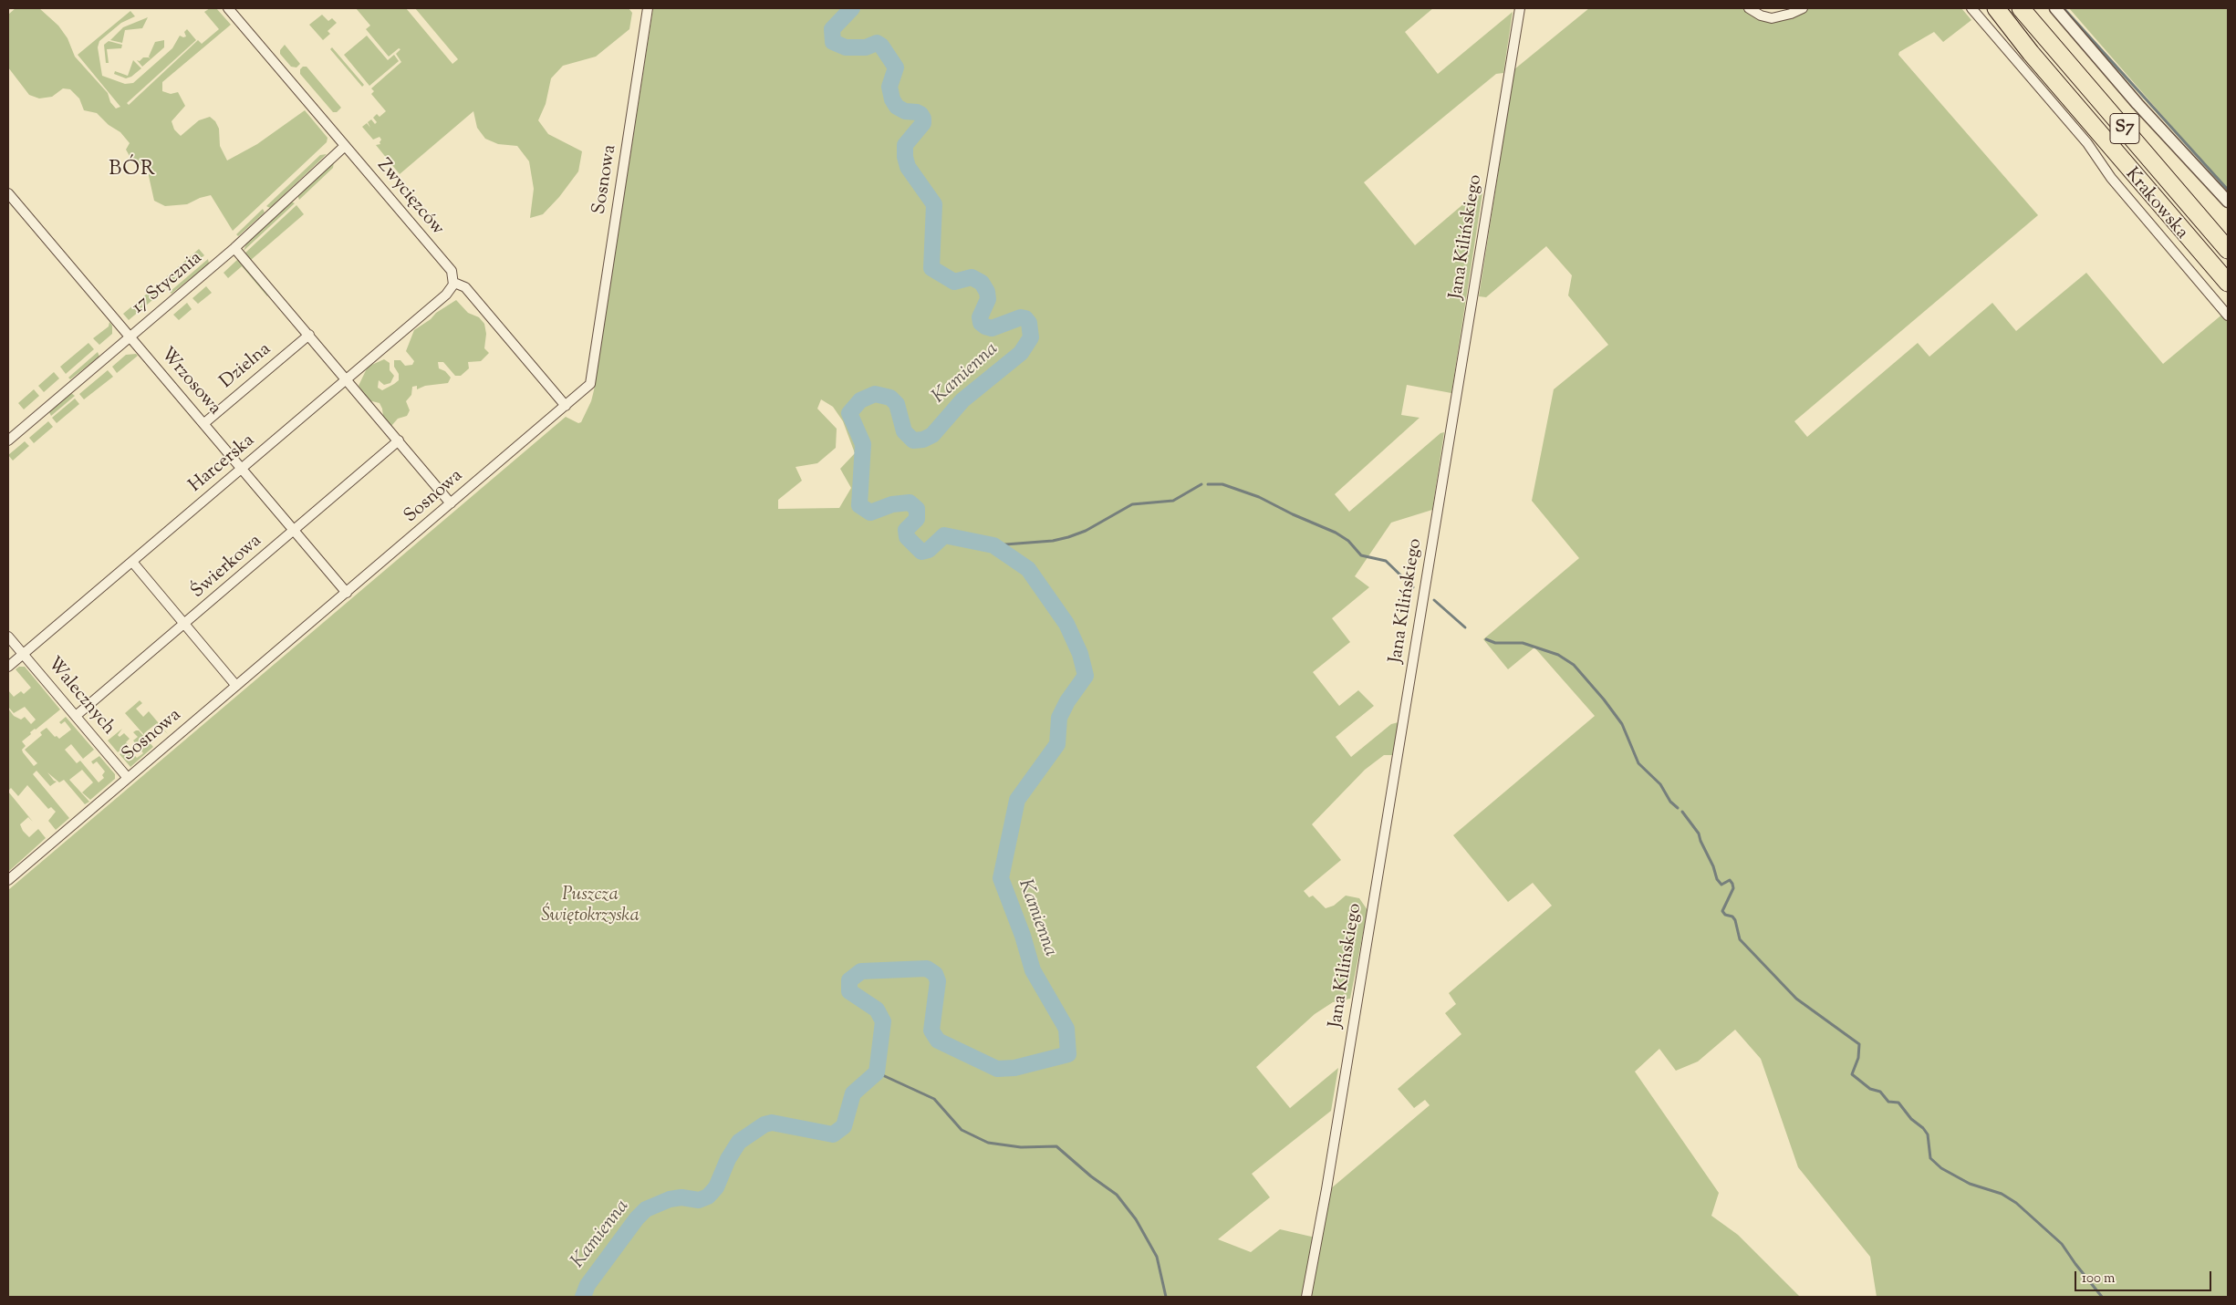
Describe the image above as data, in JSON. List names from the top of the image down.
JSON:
{
  "streets": {
    "highway": ["S7"],
    "street": [
      "Sosnowa",
      "Zwycięzców",
      "Krakowska",
      "Jana Kilińskiego",
      "17 Stycznia",
      "Dzielna",
      "Wrzosowa",
      "Harcerska",
      "Świerkowa",
      "Walecznych"
    ]
  },
  "crossings": [
    ["Sosnowa", "Wrzosowa"],
    ["Sosnowa", "Walecznych"],
    ["Zwycięzców", "17 Stycznia"],
    ["Zwycięzców", "Harcerska"],
    ["17 Stycznia", "Wrzosowa"],
    ["Dzielna", "Wrzosowa"],
    ["Wrzosowa", "Harcerska"],
    ["Wrzosowa", "Świerkowa"],
    ["Harcerska", "Walecznych"],
    ["Świerkowa", "Walecznych"]
  ],
  "districts": ["BÓR"],
  "water": ["Kamienna"],
  "parks": ["Puszcza Świętokrzyska"],
  "scale_bar": "100 m"
}
